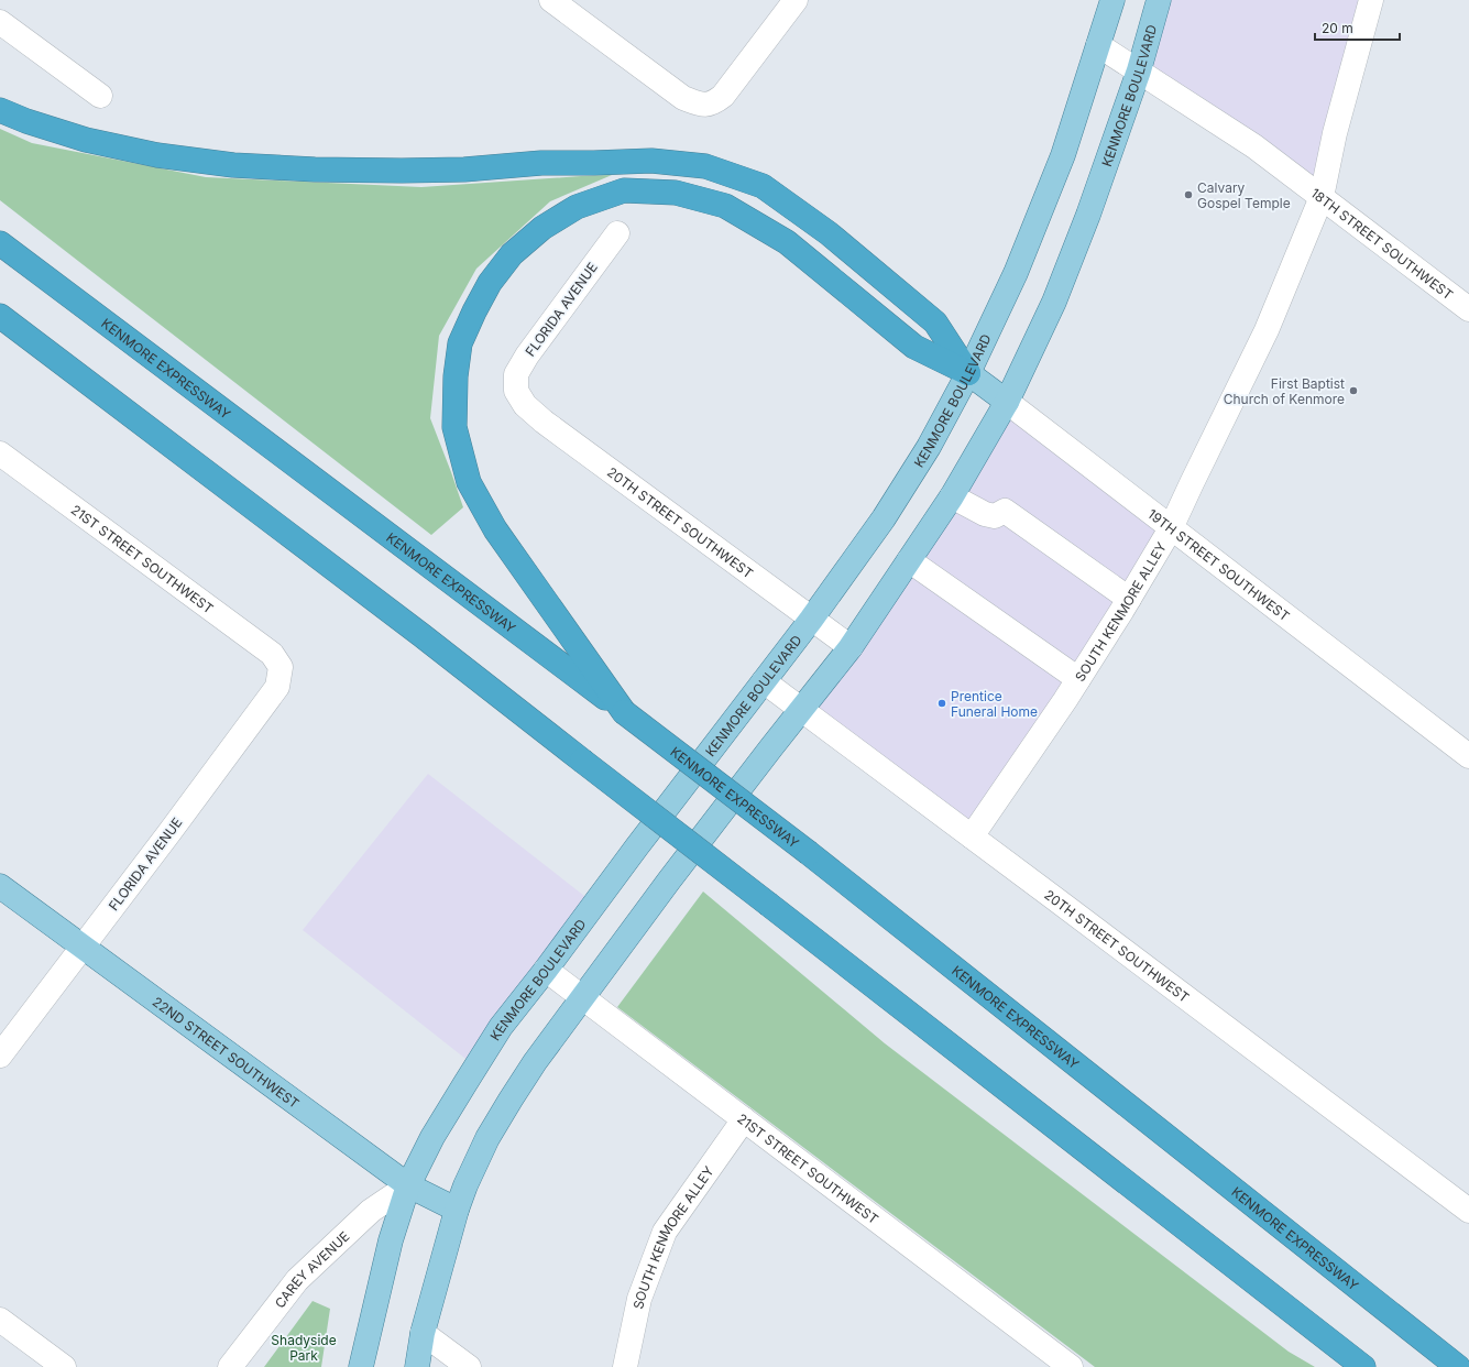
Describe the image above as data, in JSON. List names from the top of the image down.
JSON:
{
  "streets": {
    "highway": ["KENMORE EXPRESSWAY"],
    "main road": ["KENMORE BOULEVARD", "19TH STREET SOUTHWEST", "22ND STREET SOUTHWEST"],
    "street": [
      "18TH STREET SOUTHWEST",
      "FLORIDA AVENUE",
      "20TH STREET SOUTHWEST",
      "21ST STREET SOUTHWEST",
      "SOUTH KENMORE ALLEY",
      "CAREY AVENUE"
    ]
  },
  "crossings": [
    ["KENMORE BOULEVARD", "18TH STREET SOUTHWEST"],
    ["KENMORE BOULEVARD", "20TH STREET SOUTHWEST"],
    ["KENMORE BOULEVARD", "21ST STREET SOUTHWEST"],
    ["KENMORE BOULEVARD", "19TH STREET SOUTHWEST"],
    ["KENMORE BOULEVARD", "22ND STREET SOUTHWEST"],
    ["KENMORE BOULEVARD", "CAREY AVENUE"],
    ["18TH STREET SOUTHWEST", "SOUTH KENMORE ALLEY"],
    ["FLORIDA AVENUE", "20TH STREET SOUTHWEST"],
    ["FLORIDA AVENUE", "21ST STREET SOUTHWEST"],
    ["FLORIDA AVENUE", "22ND STREET SOUTHWEST"],
    ["20TH STREET SOUTHWEST", "SOUTH KENMORE ALLEY"],
    ["21ST STREET SOUTHWEST", "SOUTH KENMORE ALLEY"],
    ["19TH STREET SOUTHWEST", "SOUTH KENMORE ALLEY"],
    ["22ND STREET SOUTHWEST", "CAREY AVENUE"]
  ],
  "parks": ["Shadyside Park"],
  "places": ["Calvary Gospel Temple", "First Baptist Church of Kenmore", "Prentice Funeral Home"],
  "scale_bar": "20 m"
}
